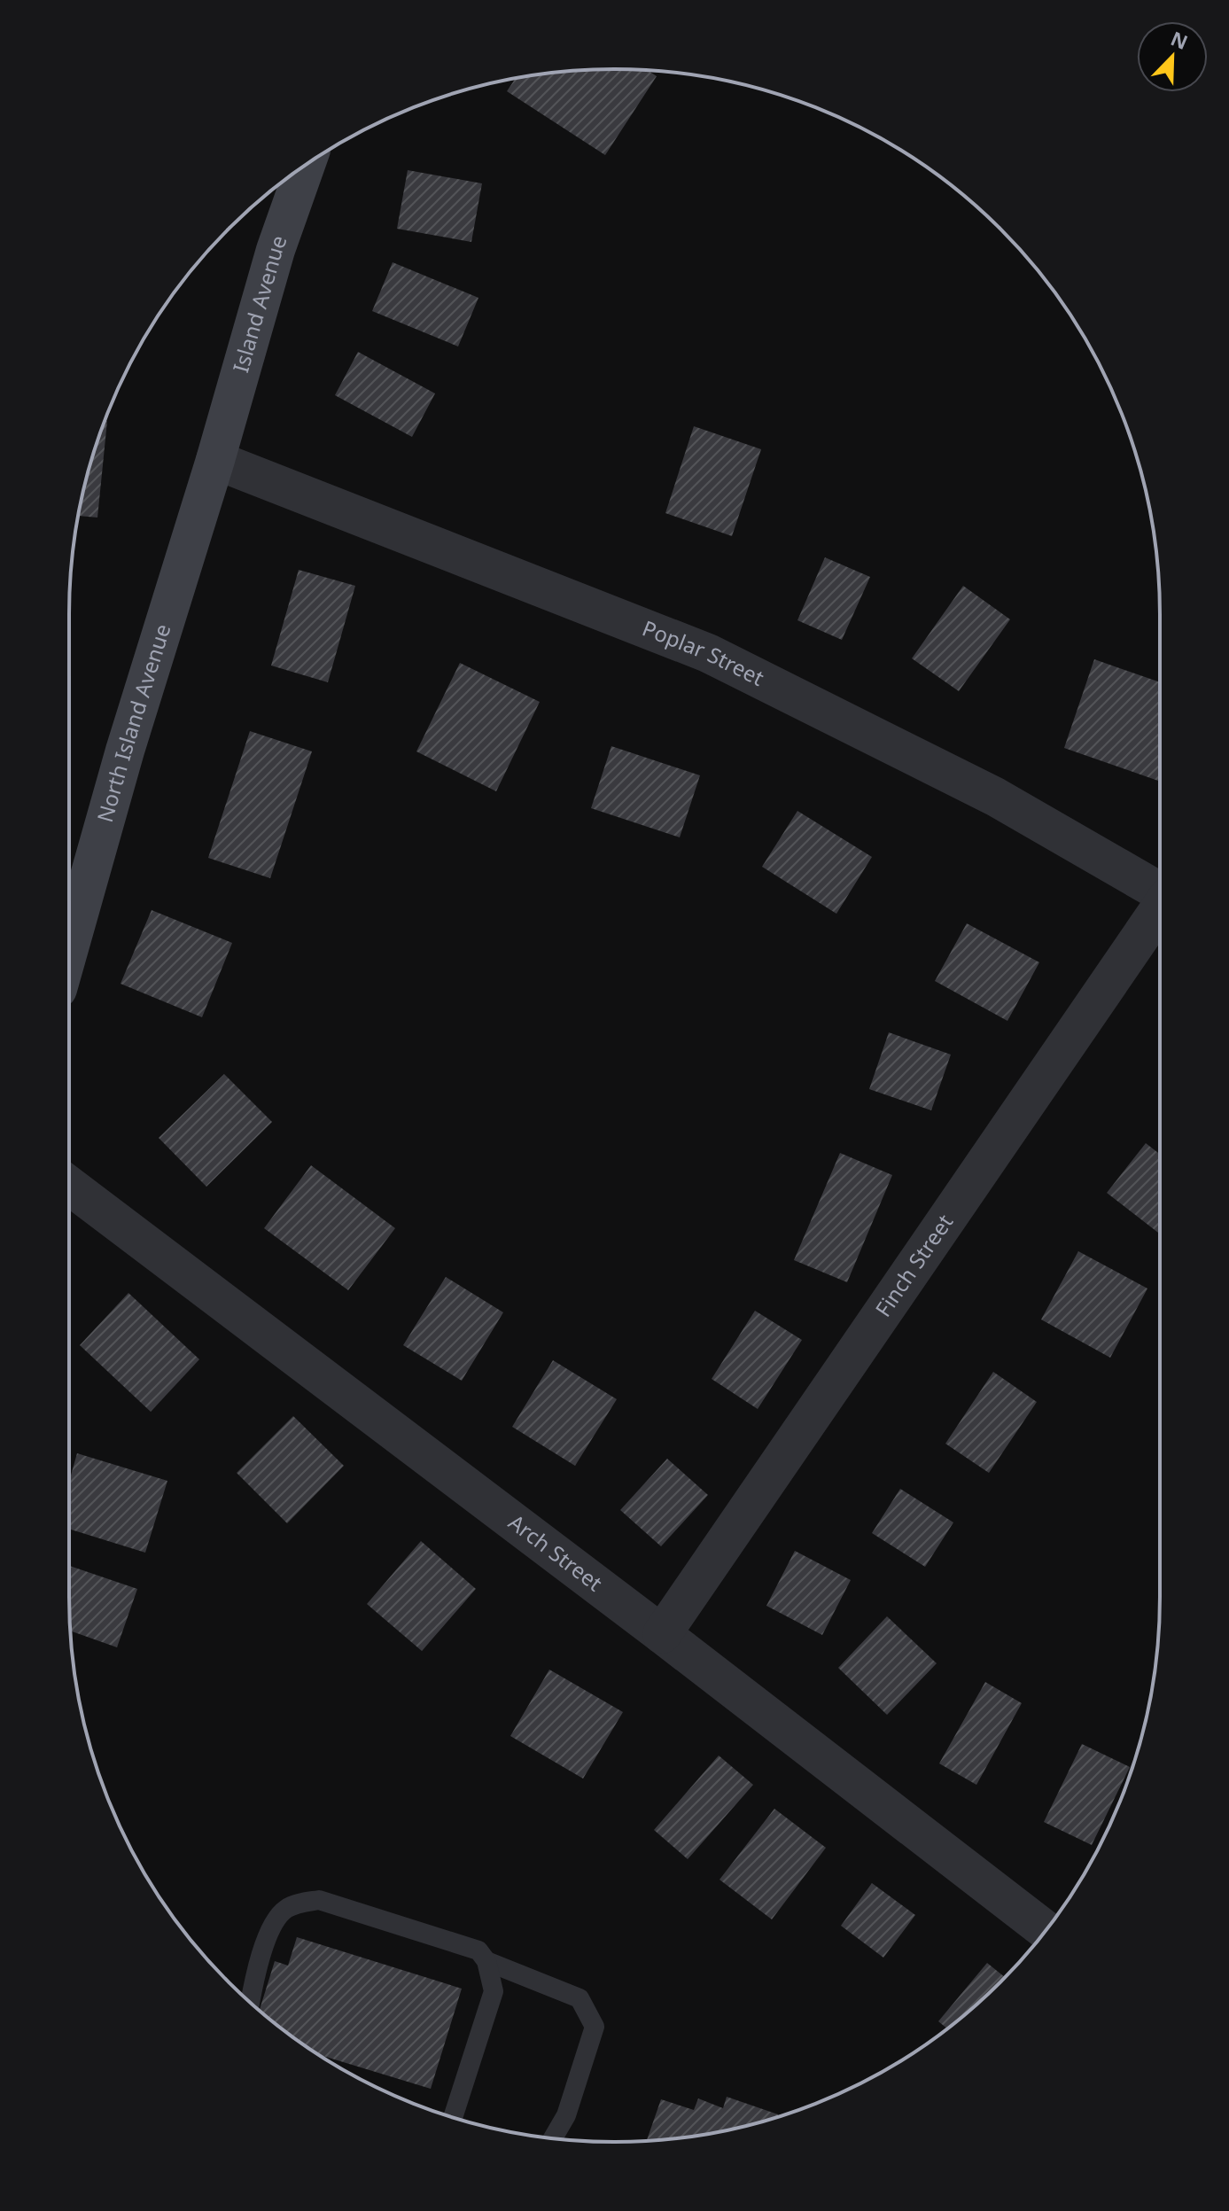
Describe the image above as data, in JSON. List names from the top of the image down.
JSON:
{
  "streets": {
    "street": [
      "Island Avenue",
      "Poplar Street",
      "North Island Avenue",
      "Finch Street",
      "Arch Street"
    ]
  },
  "crossings": [
    ["Island Avenue", "Poplar Street"],
    ["Island Avenue", "North Island Avenue"],
    ["Poplar Street", "North Island Avenue"],
    ["Finch Street", "Arch Street"]
  ],
  "north": "top right"
}
